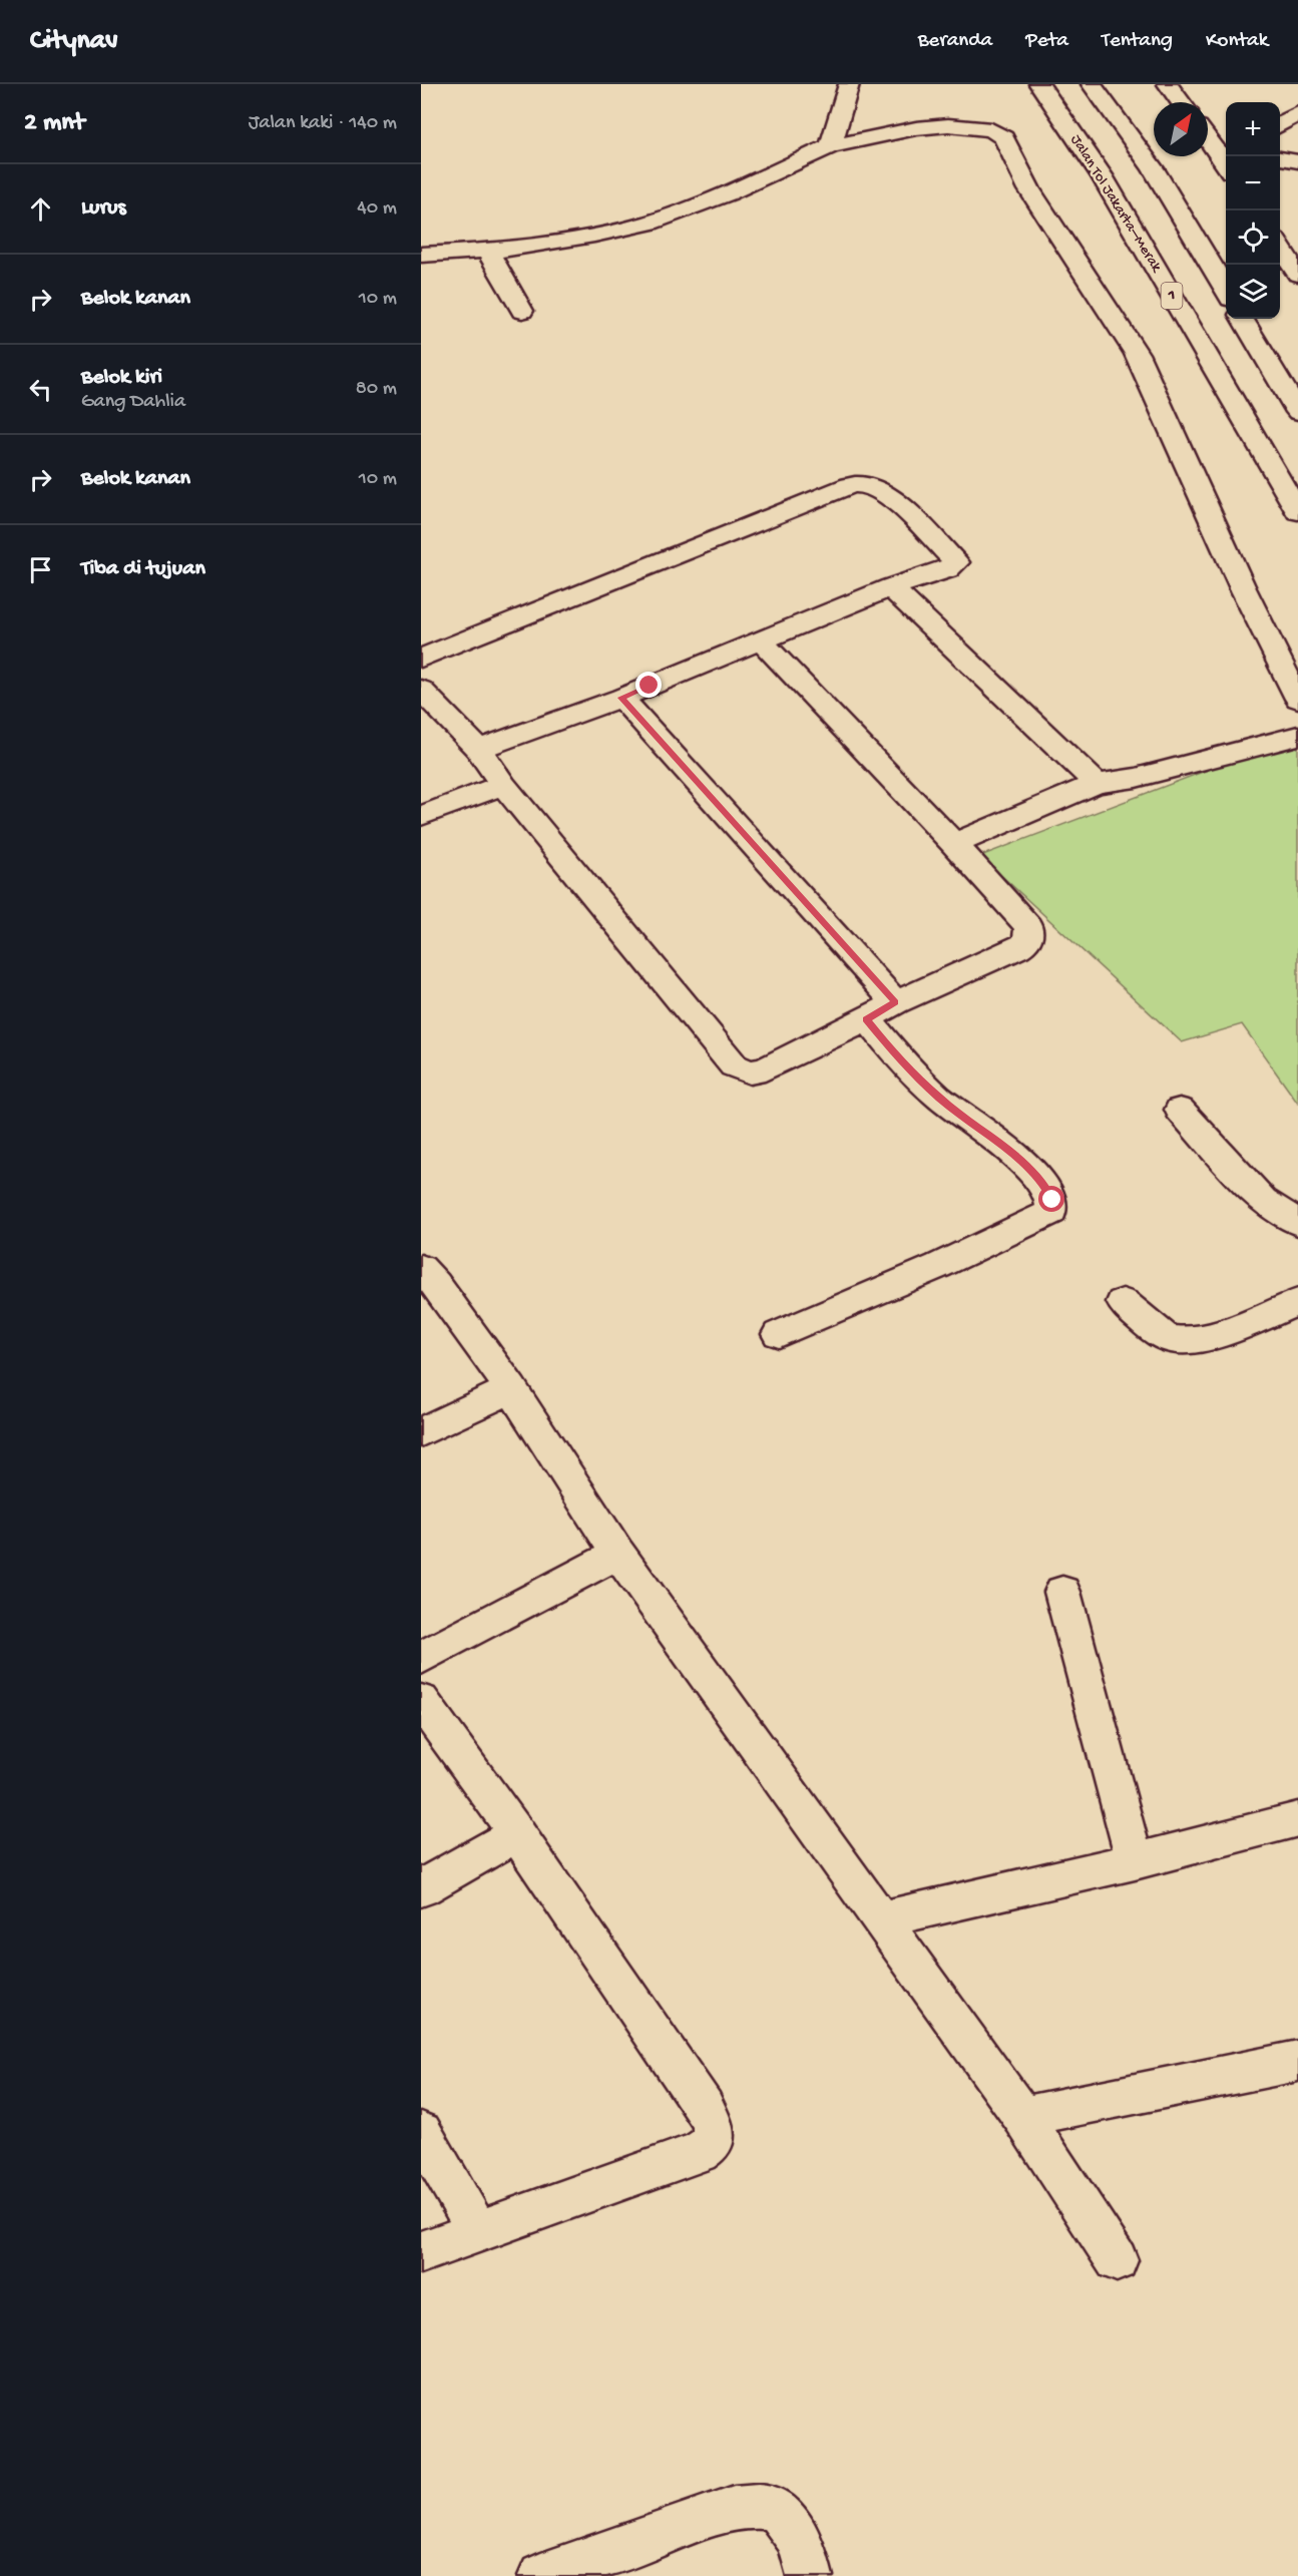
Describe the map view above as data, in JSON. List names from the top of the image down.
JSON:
{
  "streets": {
    "main road": ["Jalan Tol Jakarta–Merak", "1"]
  },
  "north": "top right",
  "page": {
    "header": "Citynav",
    "nav": [
      "Beranda",
      "Peta",
      "Tentang",
      "Kontak"
    ],
    "heading": ["2 mnt", "Jalan kaki · 140 m"],
    "map_buttons": ["+", "−"],
    "list": [
      ["Lurus", "40 m"],
      ["Belok kanan", "10 m"],
      ["Belok kiri", "Gang Dahlia", "80 m"],
      ["Belok kanan", "10 m"],
      "Tiba di tujuan"
    ]
  }
}
